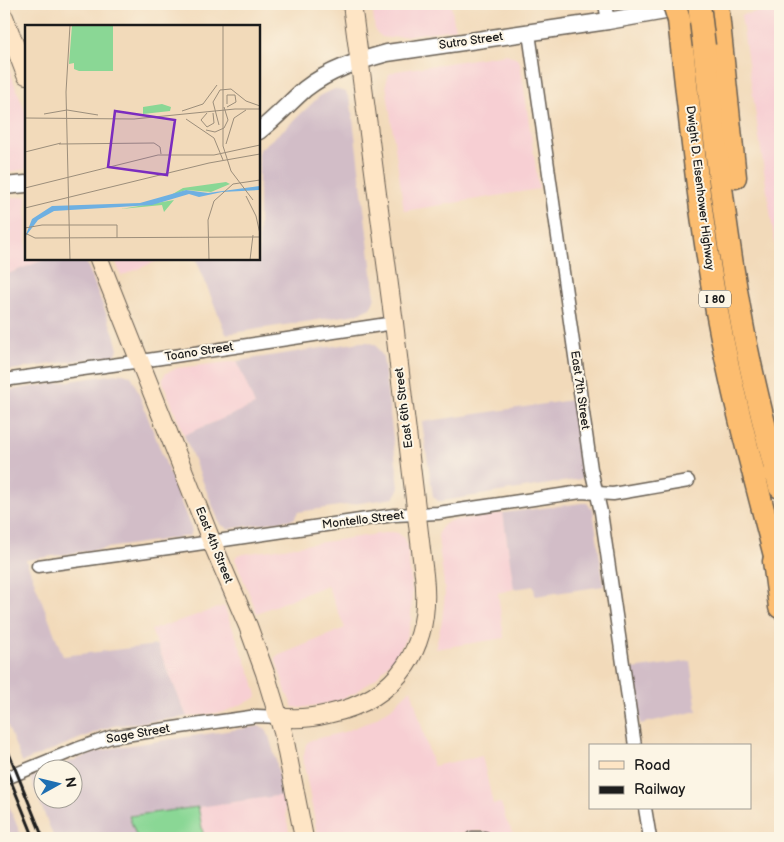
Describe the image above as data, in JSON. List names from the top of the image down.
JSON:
{
  "streets": {
    "highway": ["Dwight D. Eisenhower Highway", "I 80"],
    "main road": ["East 6th Street", "East 4th Street"],
    "street": [
      "Sutro Street",
      "Toano Street",
      "East 7th Street",
      "Montello Street",
      "Sage Street"
    ]
  },
  "crossings": [
    ["Sutro Street", "East 7th Street"],
    ["Sutro Street", "East 6th Street"],
    ["Toano Street", "East 6th Street"],
    ["Toano Street", "East 4th Street"],
    ["East 7th Street", "Montello Street"],
    ["East 6th Street", "Montello Street"],
    ["East 6th Street", "East 4th Street"],
    ["East 6th Street", "Sage Street"],
    ["Montello Street", "East 4th Street"],
    ["East 4th Street", "Sage Street"]
  ],
  "legend": ["Road", "Railway"],
  "north": "right"
}
